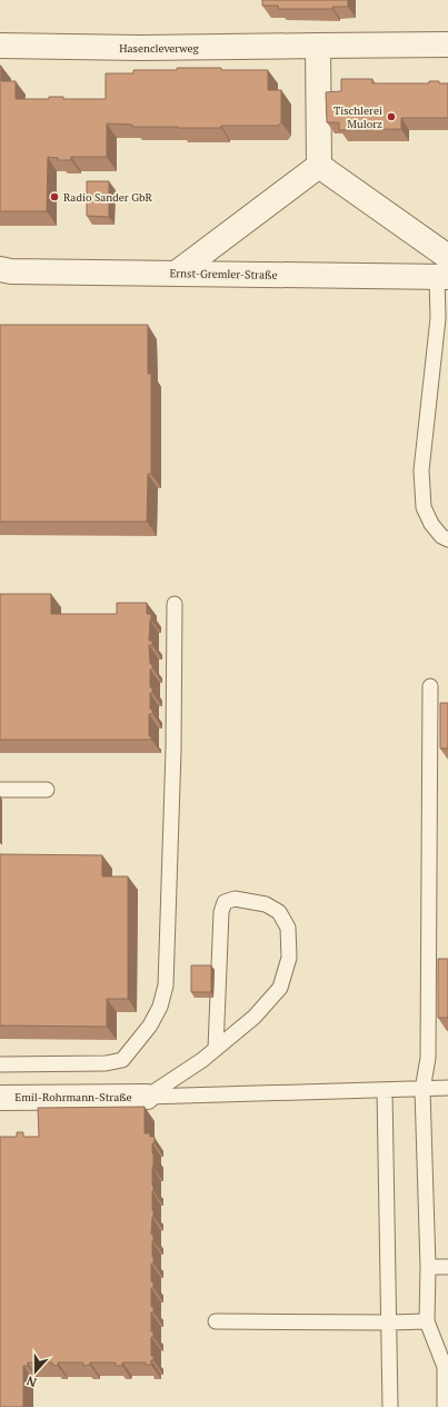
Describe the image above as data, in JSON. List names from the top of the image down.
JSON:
{
  "streets": {
    "street": ["Hasencleverweg", "Ernst-Gremler-Straße", "Emil-Rohrmann-Straße"]
  },
  "places": ["Tischlerei Mulorz", "Radio Sander GbR"],
  "north": "bottom"
}
